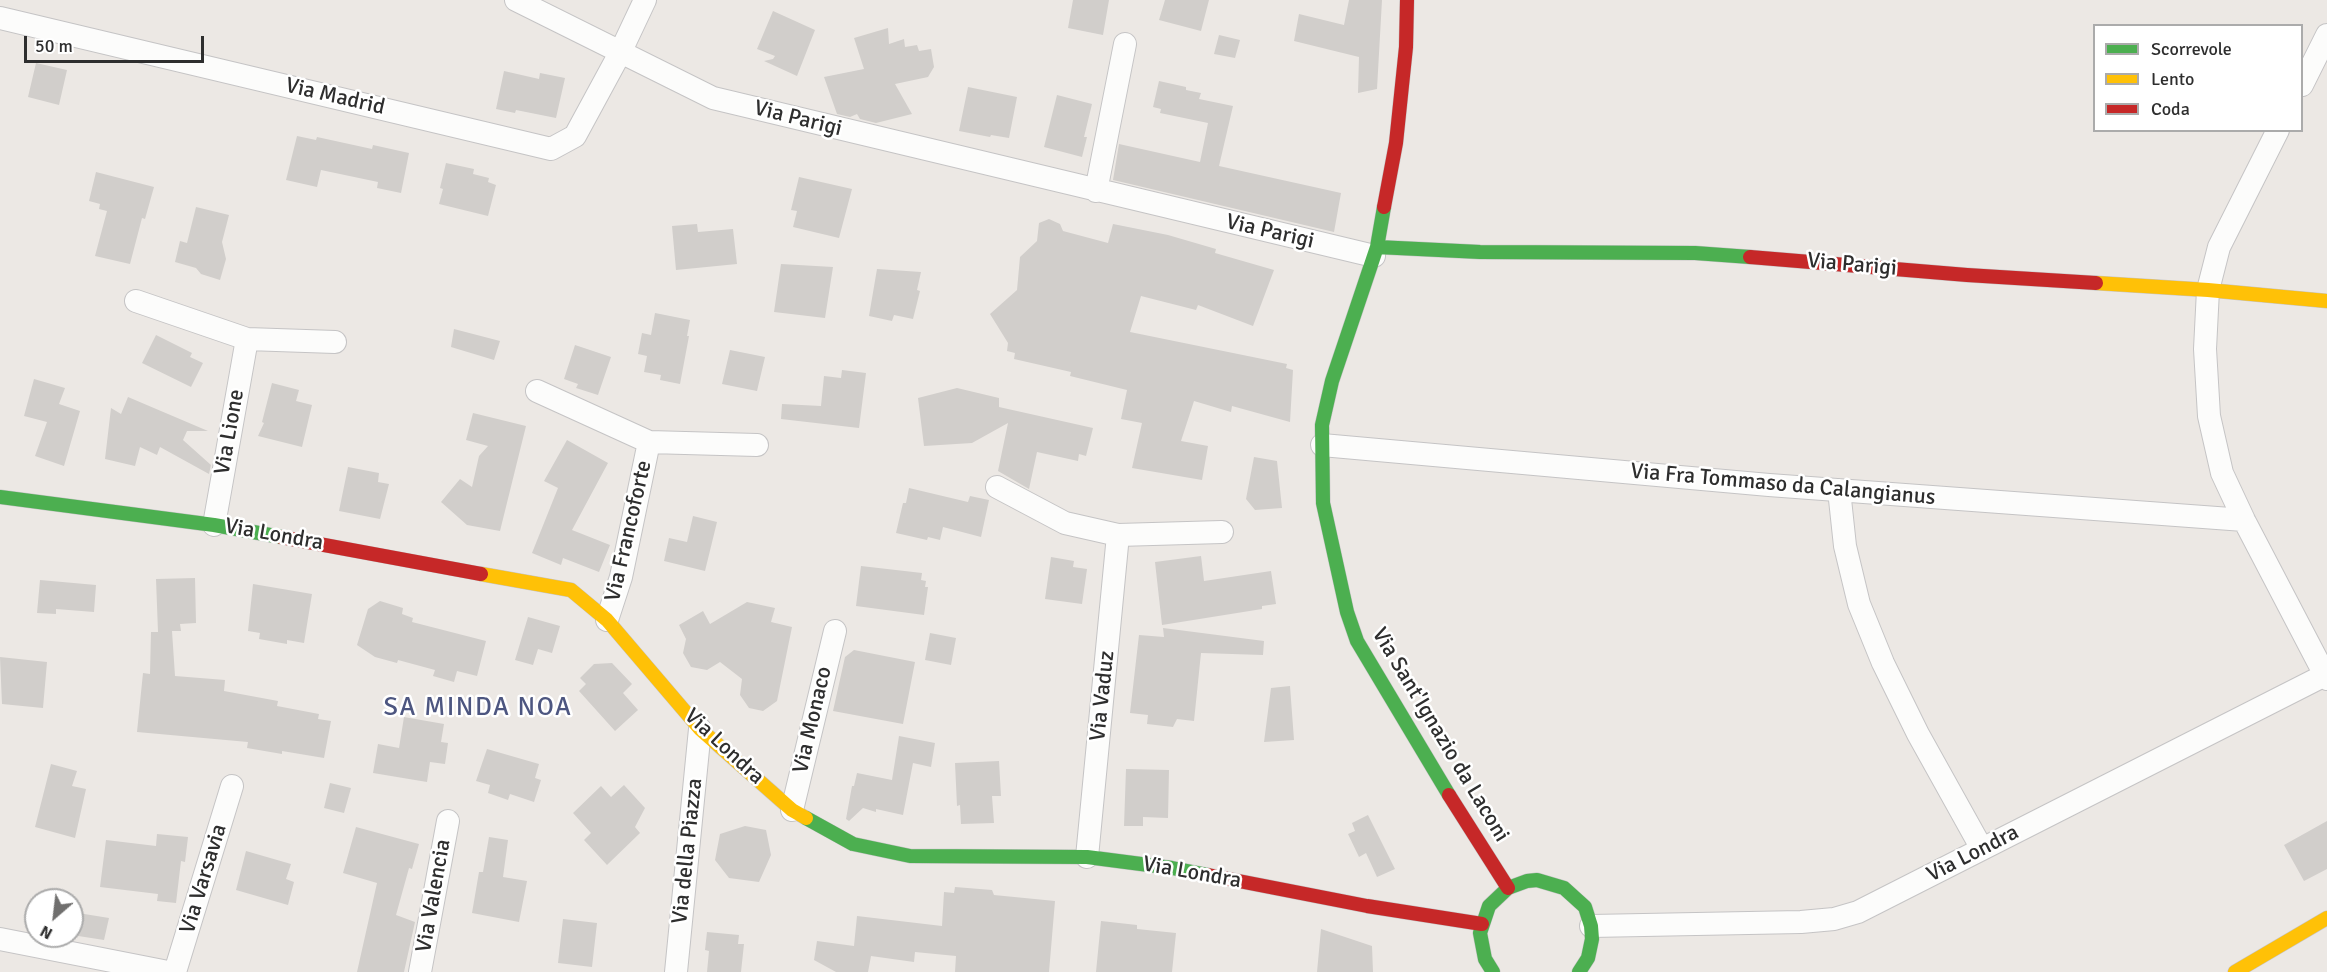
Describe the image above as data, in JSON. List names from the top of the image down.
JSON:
{
  "streets": {
    "street": [
      "Via Madrid",
      "Via Parigi",
      "Via Lione",
      "Via Fra Tommaso da Calangianus",
      "Via Francoforte",
      "Via Londra",
      "Via Vaduz",
      "Via Monaco",
      "Via Sant'Ignazio da Laconi",
      "Via della Piazza",
      "Via Varsavia",
      "Via Valencia"
    ]
  },
  "crossings": [
    ["Via Madrid", "Via Parigi"],
    ["Via Parigi", "Via Sant'Ignazio da Laconi"],
    ["Via Lione", "Via Londra"],
    ["Via Fra Tommaso da Calangianus", "Via Sant'Ignazio da Laconi"],
    ["Via Francoforte", "Via Londra"],
    ["Via Londra", "Via Vaduz"],
    ["Via Londra", "Via Monaco"],
    ["Via Londra", "Via della Piazza"]
  ],
  "districts": ["SA MINDA NOA"],
  "legend": ["Scorrevole", "Lento", "Coda"],
  "scale_bar": "50 m",
  "north": "bottom left"
}
